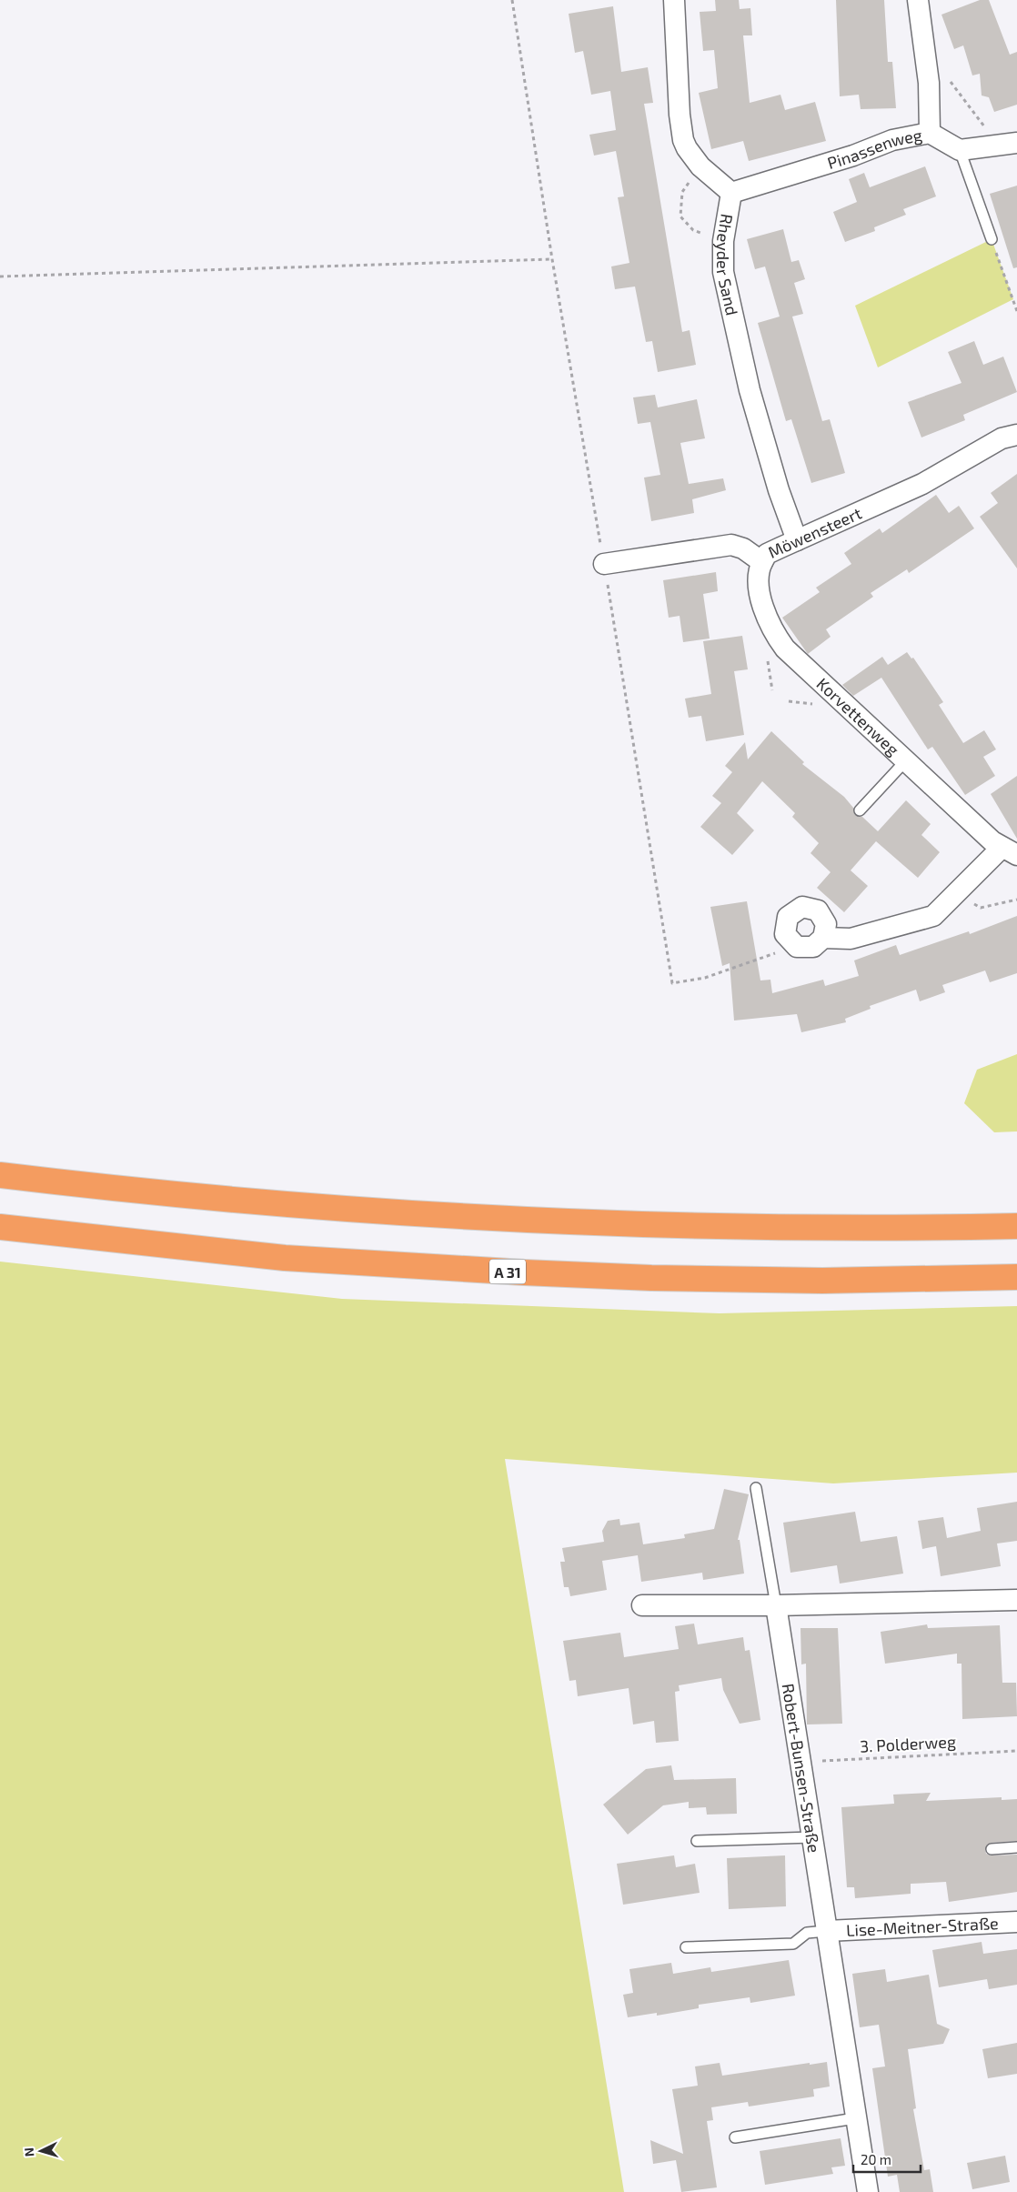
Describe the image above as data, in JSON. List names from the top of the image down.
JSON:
{
  "streets": {
    "highway": ["A 31"],
    "street": [
      "Pinassenweg",
      "Rheyder Sand",
      "Möwensteert",
      "Korvettenweg",
      "Robert-Bunsen-Straße",
      "Lise-Meitner-Straße"
    ],
    "path": ["3. Polderweg"]
  },
  "crossings": [
    ["Pinassenweg", "Rheyder Sand"],
    ["Rheyder Sand", "Möwensteert"],
    ["Möwensteert", "Korvettenweg"],
    ["3. Polderweg", "Robert-Bunsen-Straße"],
    ["Robert-Bunsen-Straße", "Lise-Meitner-Straße"]
  ],
  "scale_bar": "20 m",
  "north": "left"
}
